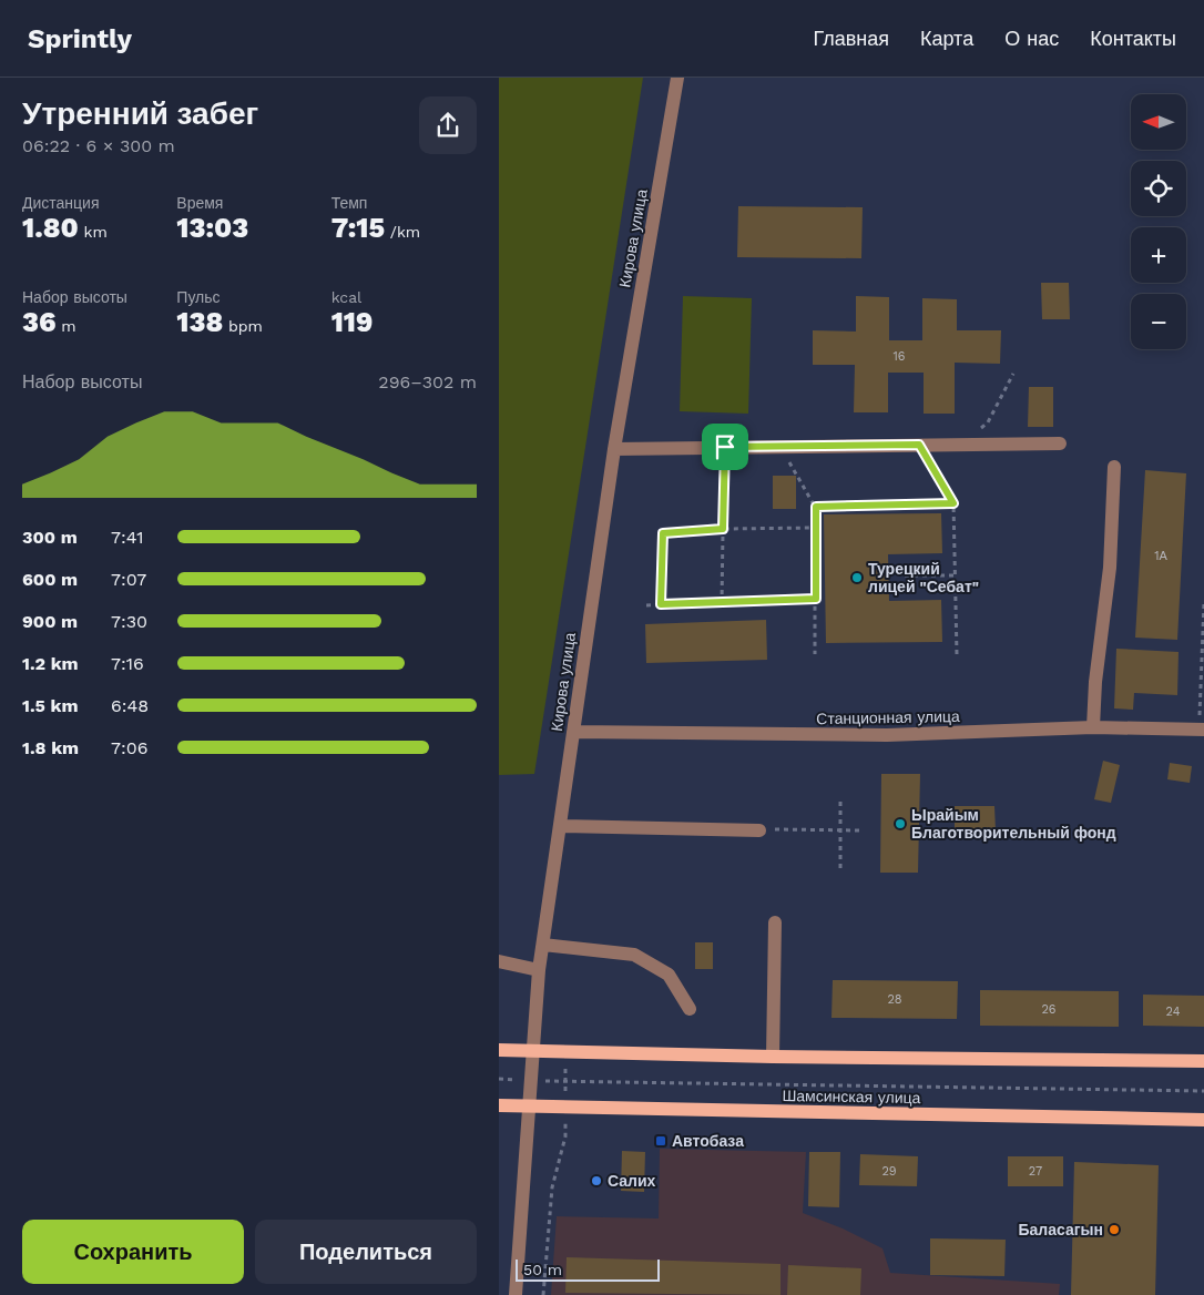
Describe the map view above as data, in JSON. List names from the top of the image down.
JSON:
{
  "streets": {
    "main road": ["Шамсинская улица"],
    "street": ["Кирова улица", "Станционная улица"]
  },
  "crossings": [
    ["Кирова улица", "Станционная улица"],
    ["Кирова улица", "Шамсинская улица"]
  ],
  "places": {
    "other": [
      "Турецкий лицей \"Себат\"",
      "Ырайым Благотворительный фонд",
      "Салих",
      "Баласагын"
    ],
    "transit": ["Автобаза"]
  },
  "house_numbers": [
    "16",
    "1А",
    "28",
    "26",
    "24",
    "29",
    "27"
  ],
  "scale_bar": "50 m",
  "north": "left",
  "page": {
    "header": "Sprintly",
    "nav": [
      "Главная",
      "Карта",
      "О нас",
      "Контакты"
    ],
    "heading": ["Утренний забег", "06:22 · 6 × 300 m"],
    "map_buttons": ["+", "−"],
    "stats": [
      ["Дистанция", "1.80 km"],
      ["Время", "13:03"],
      ["Темп", "7:15 /km"],
      ["Набор высоты", "36 m"],
      ["Пульс", "138 bpm"],
      ["kcal", "119"]
    ],
    "chart": ["Набор высоты", "296–302 m"],
    "list": [
      {
        "name": "300 m",
        "note": "7:41"
      },
      {
        "name": "600 m",
        "note": "7:07"
      },
      {
        "name": "900 m",
        "note": "7:30"
      },
      {
        "name": "1.2 km",
        "note": "7:16"
      },
      {
        "name": "1.5 km",
        "note": "6:48"
      },
      {
        "name": "1.8 km",
        "note": "7:06"
      }
    ],
    "buttons": ["Сохранить", "Поделиться"],
    "scale": "50 m"
  }
}
